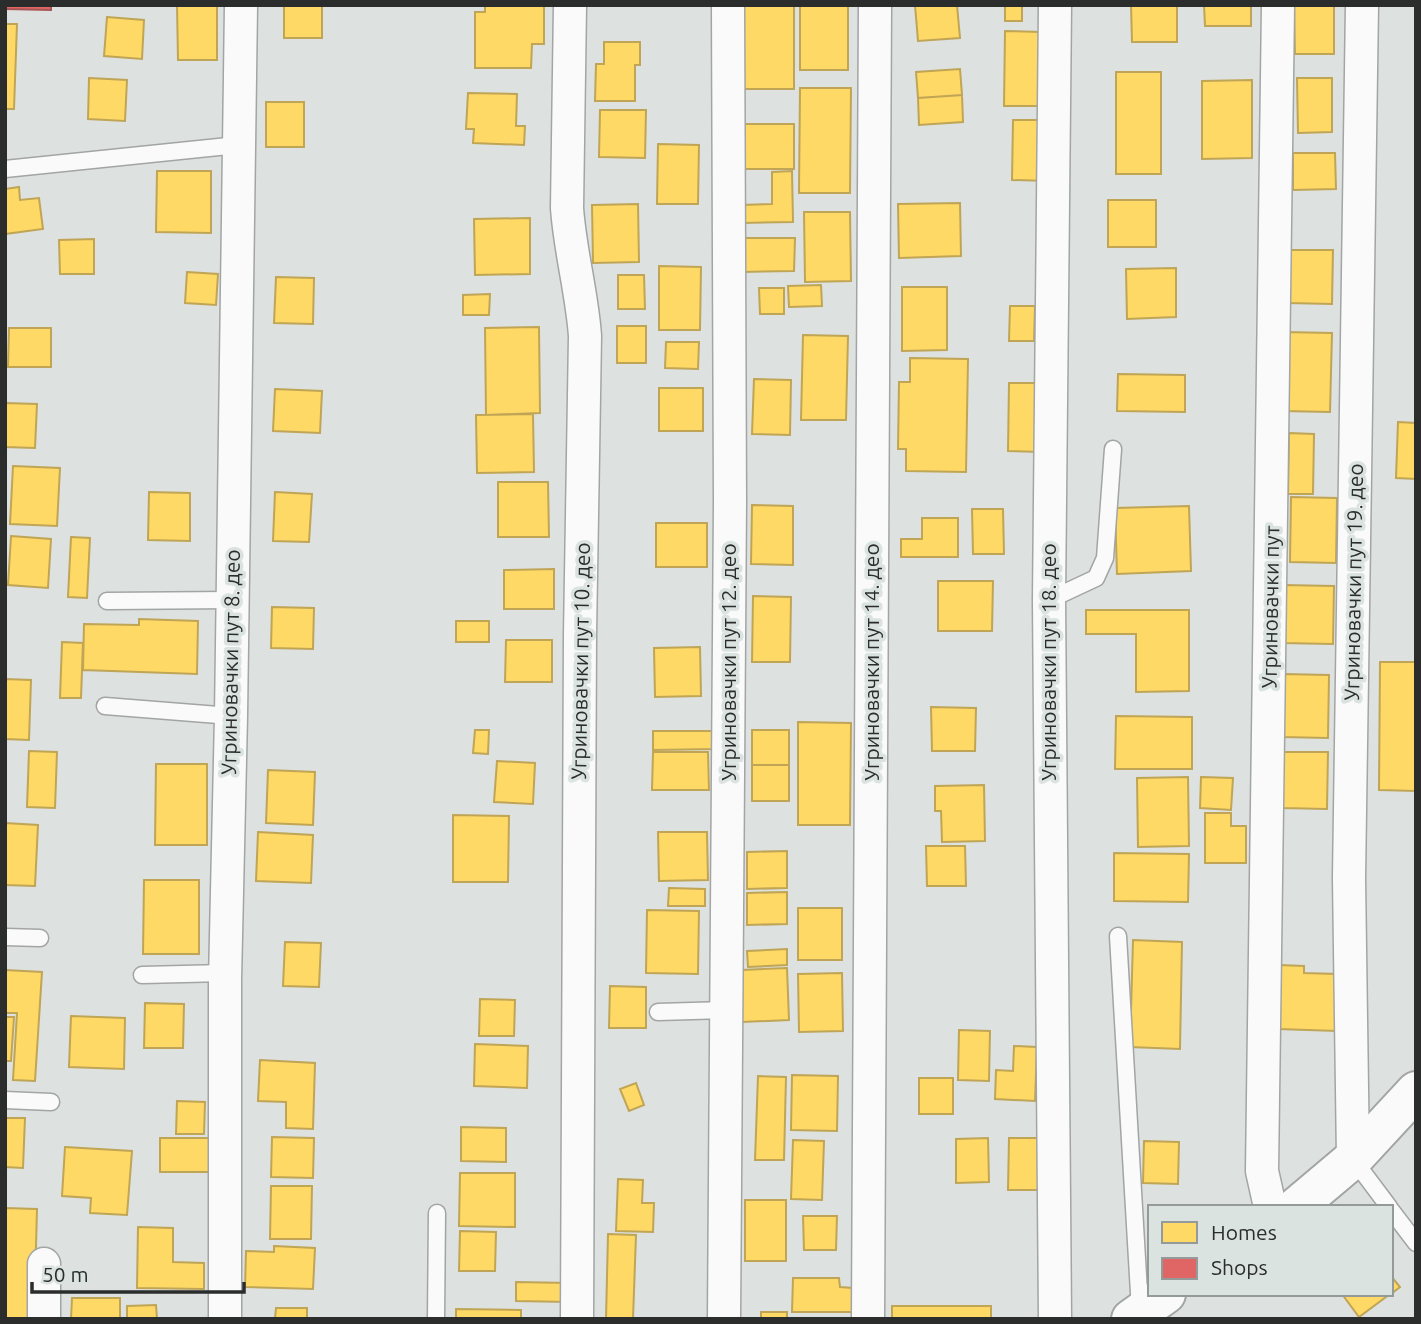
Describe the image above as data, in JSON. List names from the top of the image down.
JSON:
{
  "streets": {
    "street": [
      "Угриновачки пут 19. део",
      "Угриновачки пут",
      "Угриновачки пут 10. део",
      "Угриновачки пут 8. део",
      "Угриновачки пут 12. део",
      "Угриновачки пут 14. део",
      "Угриновачки пут 18. део"
    ]
  },
  "legend": ["Homes", "Shops"],
  "scale_bar": "50 m"
}
